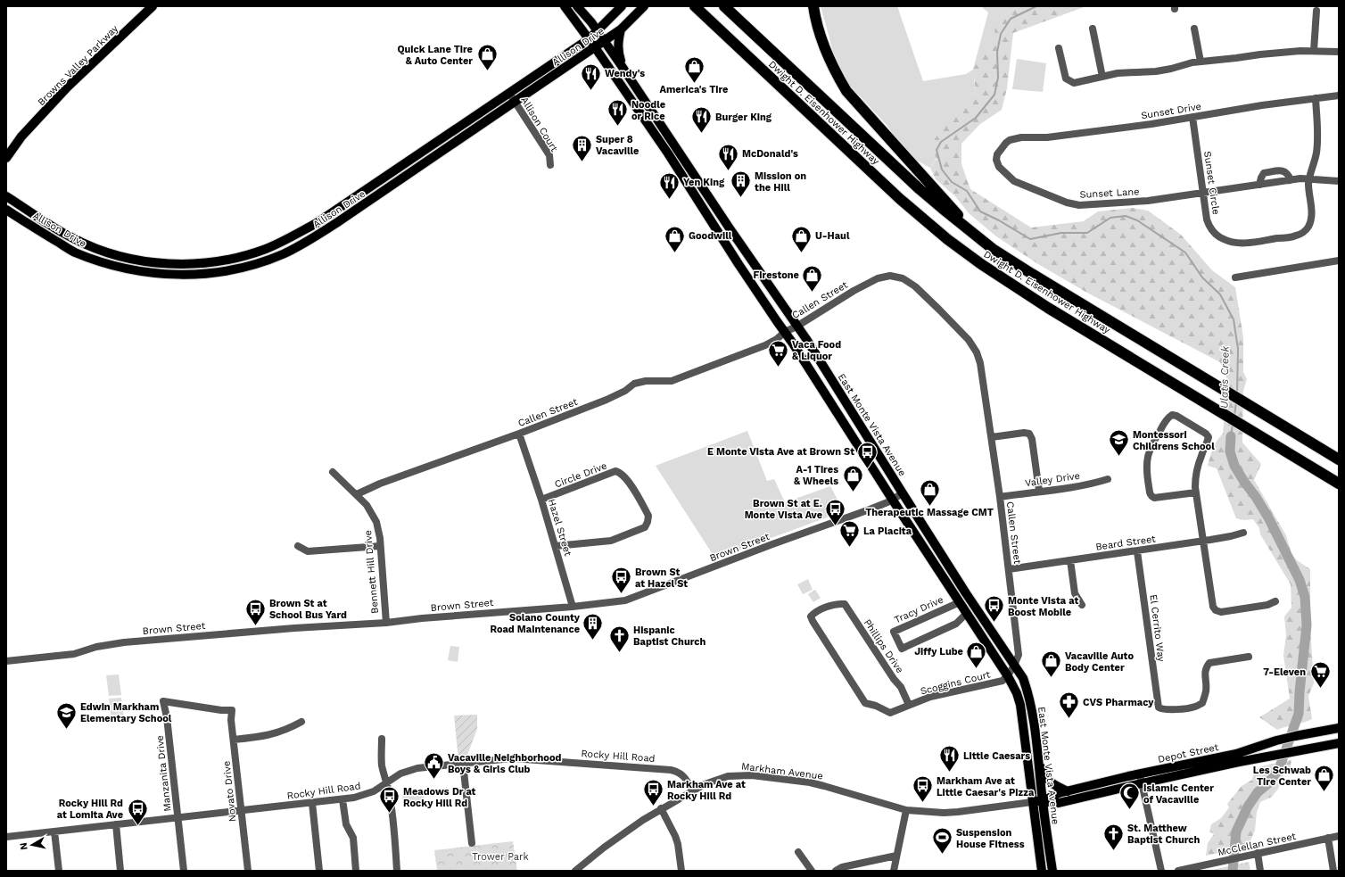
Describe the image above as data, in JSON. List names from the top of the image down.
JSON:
{
  "streets": {
    "highway": ["Dwight D. Eisenhower Highway"],
    "main road": [
      "Allison Drive",
      "Browns Valley Parkway",
      "East Monte Vista Avenue",
      "Depot Street"
    ],
    "street": [
      "Sunset Drive",
      "Allison Court",
      "Sunset Circle",
      "Sunset Lane",
      "Callen Street",
      "Circle Drive",
      "Valley Drive",
      "Hazel Street",
      "Beard Street",
      "Brown Street",
      "Bennett Hill Drive",
      "Tracy Drive",
      "El Cerrito Way",
      "Phillips Drive",
      "Scoggins Court",
      "Rocky Hill Road",
      "Markham Avenue",
      "Manzanita Drive",
      "Novato Drive",
      "McClellan Street"
    ]
  },
  "crossings": [
    ["Allison Drive", "Allison Court"],
    ["Allison Drive", "East Monte Vista Avenue"],
    ["Sunset Drive", "Sunset Circle"],
    ["Sunset Drive", "Sunset Lane"],
    ["Sunset Circle", "Sunset Lane"],
    ["Callen Street", "East Monte Vista Avenue"],
    ["Callen Street", "Valley Drive"],
    ["Callen Street", "Hazel Street"],
    ["Callen Street", "Beard Street"],
    ["Callen Street", "Bennett Hill Drive"],
    ["East Monte Vista Avenue", "Brown Street"],
    ["East Monte Vista Avenue", "Depot Street"],
    ["Circle Drive", "Hazel Street"],
    ["Hazel Street", "Brown Street"],
    ["Beard Street", "El Cerrito Way"],
    ["Brown Street", "Bennett Hill Drive"],
    ["Phillips Drive", "Scoggins Court"],
    ["Depot Street", "Markham Avenue"],
    ["Rocky Hill Road", "Markham Avenue"],
    ["Rocky Hill Road", "Manzanita Drive"],
    ["Rocky Hill Road", "Novato Drive"],
    ["Manzanita Drive", "Novato Drive"]
  ],
  "water": ["Ulatis Creek"],
  "parks": ["Trower Park"],
  "places": {
    "shop": [
      "Quick Lane Tire & Auto Center",
      "America's Tire",
      "Goodwill",
      "U-Haul",
      "Firestone",
      "A-1 Tires & Wheels",
      "Therapeutic Massage CMT",
      "Jiffy Lube",
      "Vacaville Auto Body Center",
      "Les Schwab Tire Center"
    ],
    "restaurant": [
      "Wendy's",
      "Noodle or Rice",
      "Burger King",
      "McDonald's",
      "Yen King",
      "Little Caesars"
    ],
    "building": ["Super 8 Vacaville", "Mission on the Hill", "Solano County Road Maintenance"],
    "supermarket": ["Vaca Food & Liquor", "La Placita", "7-Eleven"],
    "school or university": ["Montessori Childrens School", "Edwin Markham Elementary School"],
    "bus stop": [
      "E Monte Vista Ave at Brown St",
      "Brown St at E. Monte Vista Ave",
      "Brown St at Hazel St",
      "Monte Vista at Boost Mobile",
      "Brown St at School Bus Yard",
      "Markham Ave at Little Caesar's Pizza",
      "Markham Ave at Rocky Hill Rd",
      "Meadows Dr at Rocky Hill Rd",
      "Rocky Hill Rd at Lomita Ave"
    ],
    "church": ["Hispanic Baptist Church", "St. Matthew Baptist Church"],
    "pharmacy": ["CVS Pharmacy"],
    "public building": ["Vacaville Neighborhood Boys & Girls Club"],
    "mosque": ["Islamic Center of Vacaville"],
    "sports": ["Suspension House Fitness"]
  },
  "north": "left"
}
